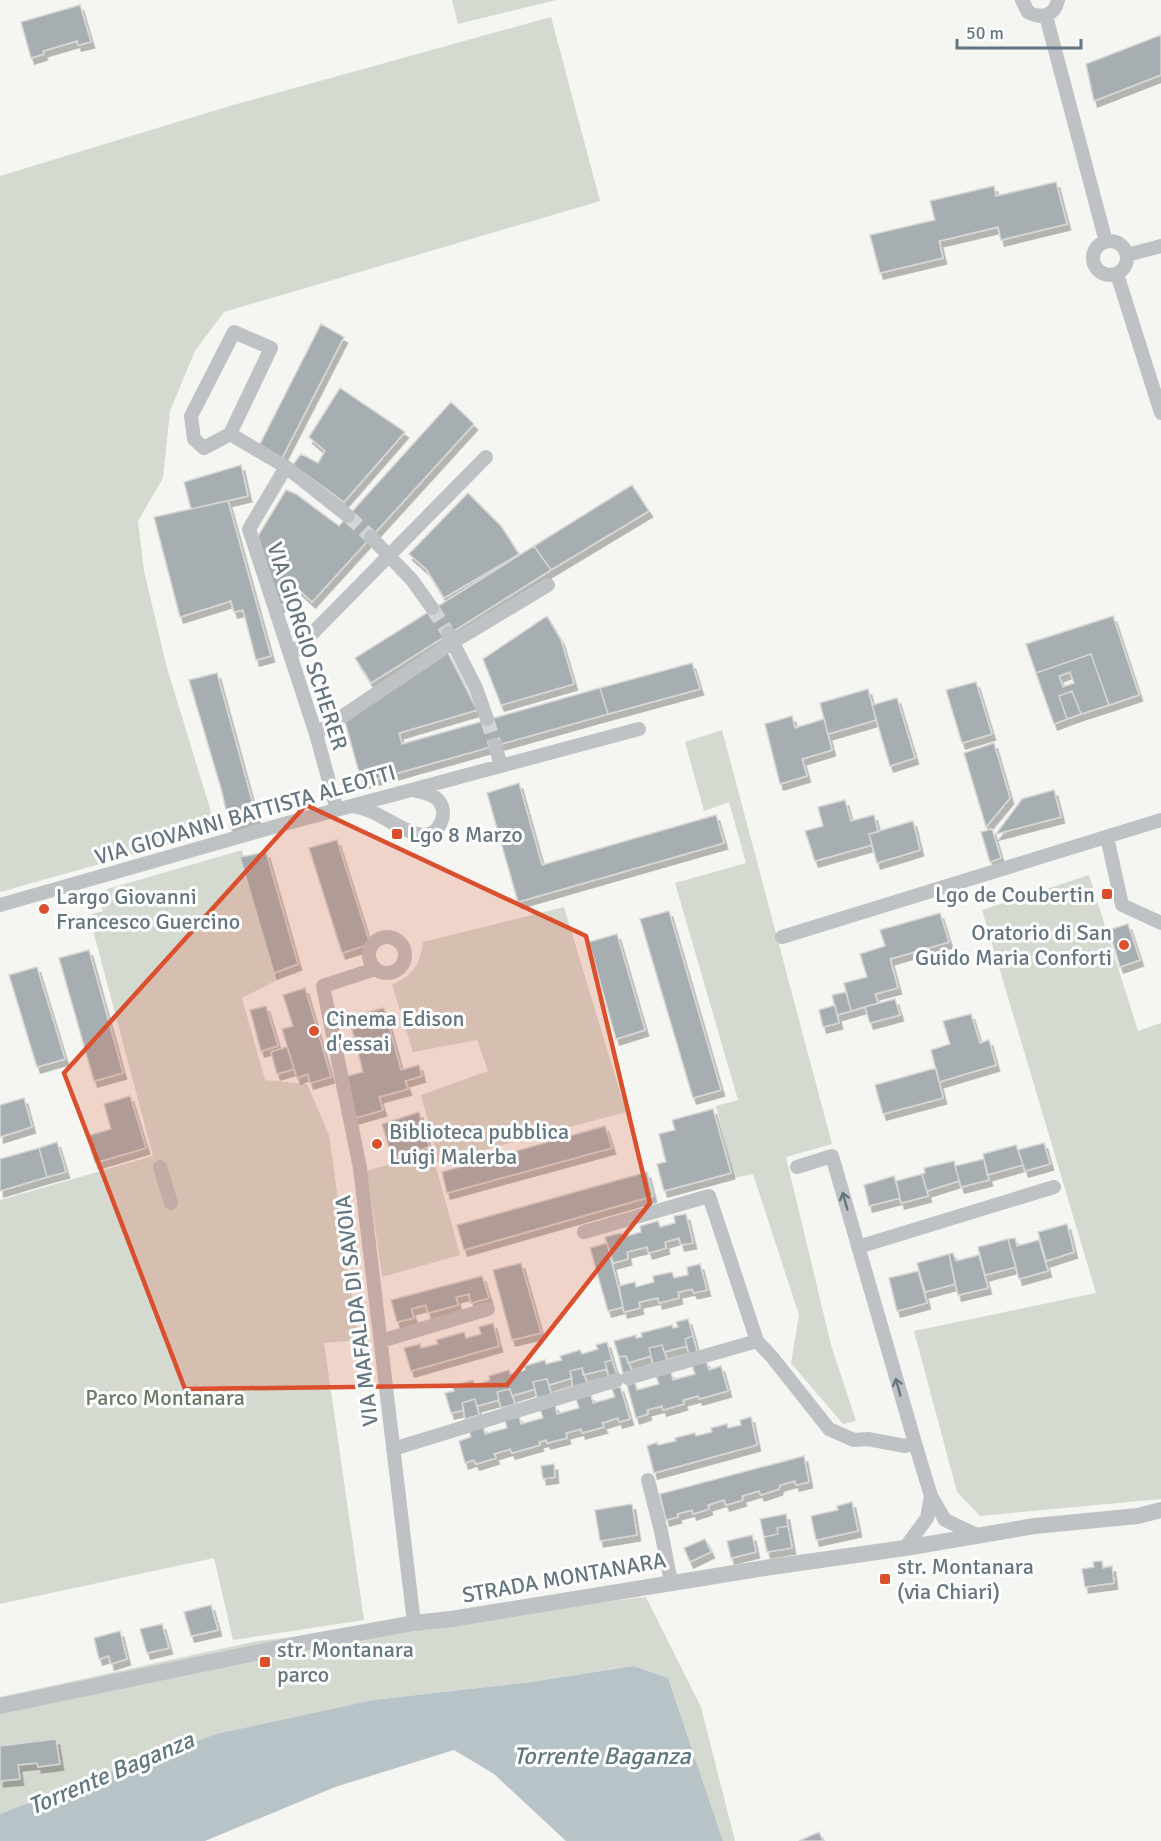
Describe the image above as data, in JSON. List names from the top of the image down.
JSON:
{
  "streets": {
    "street": [
      "VIA GIORGIO SCHERER",
      "VIA GIOVANNI BATTISTA ALEOTTI",
      "VIA MAFALDA DI SAVOIA",
      "STRADA MONTANARA"
    ]
  },
  "crossings": [
    ["VIA GIORGIO SCHERER", "VIA GIOVANNI BATTISTA ALEOTTI"],
    ["VIA MAFALDA DI SAVOIA", "STRADA MONTANARA"]
  ],
  "water": ["Torrente Baganza"],
  "parks": ["Parco Montanara"],
  "places": {
    "transit": [
      "Lgo 8 Marzo",
      "Lgo de Coubertin",
      "str. Montanara (via Chiari)",
      "str. Montanara parco"
    ],
    "other": [
      "Largo Giovanni Francesco Guercino",
      "Oratorio di San Guido Maria Conforti",
      "Cinema Edison d'essai",
      "Biblioteca pubblica Luigi Malerba"
    ]
  },
  "scale_bar": "50 m"
}
